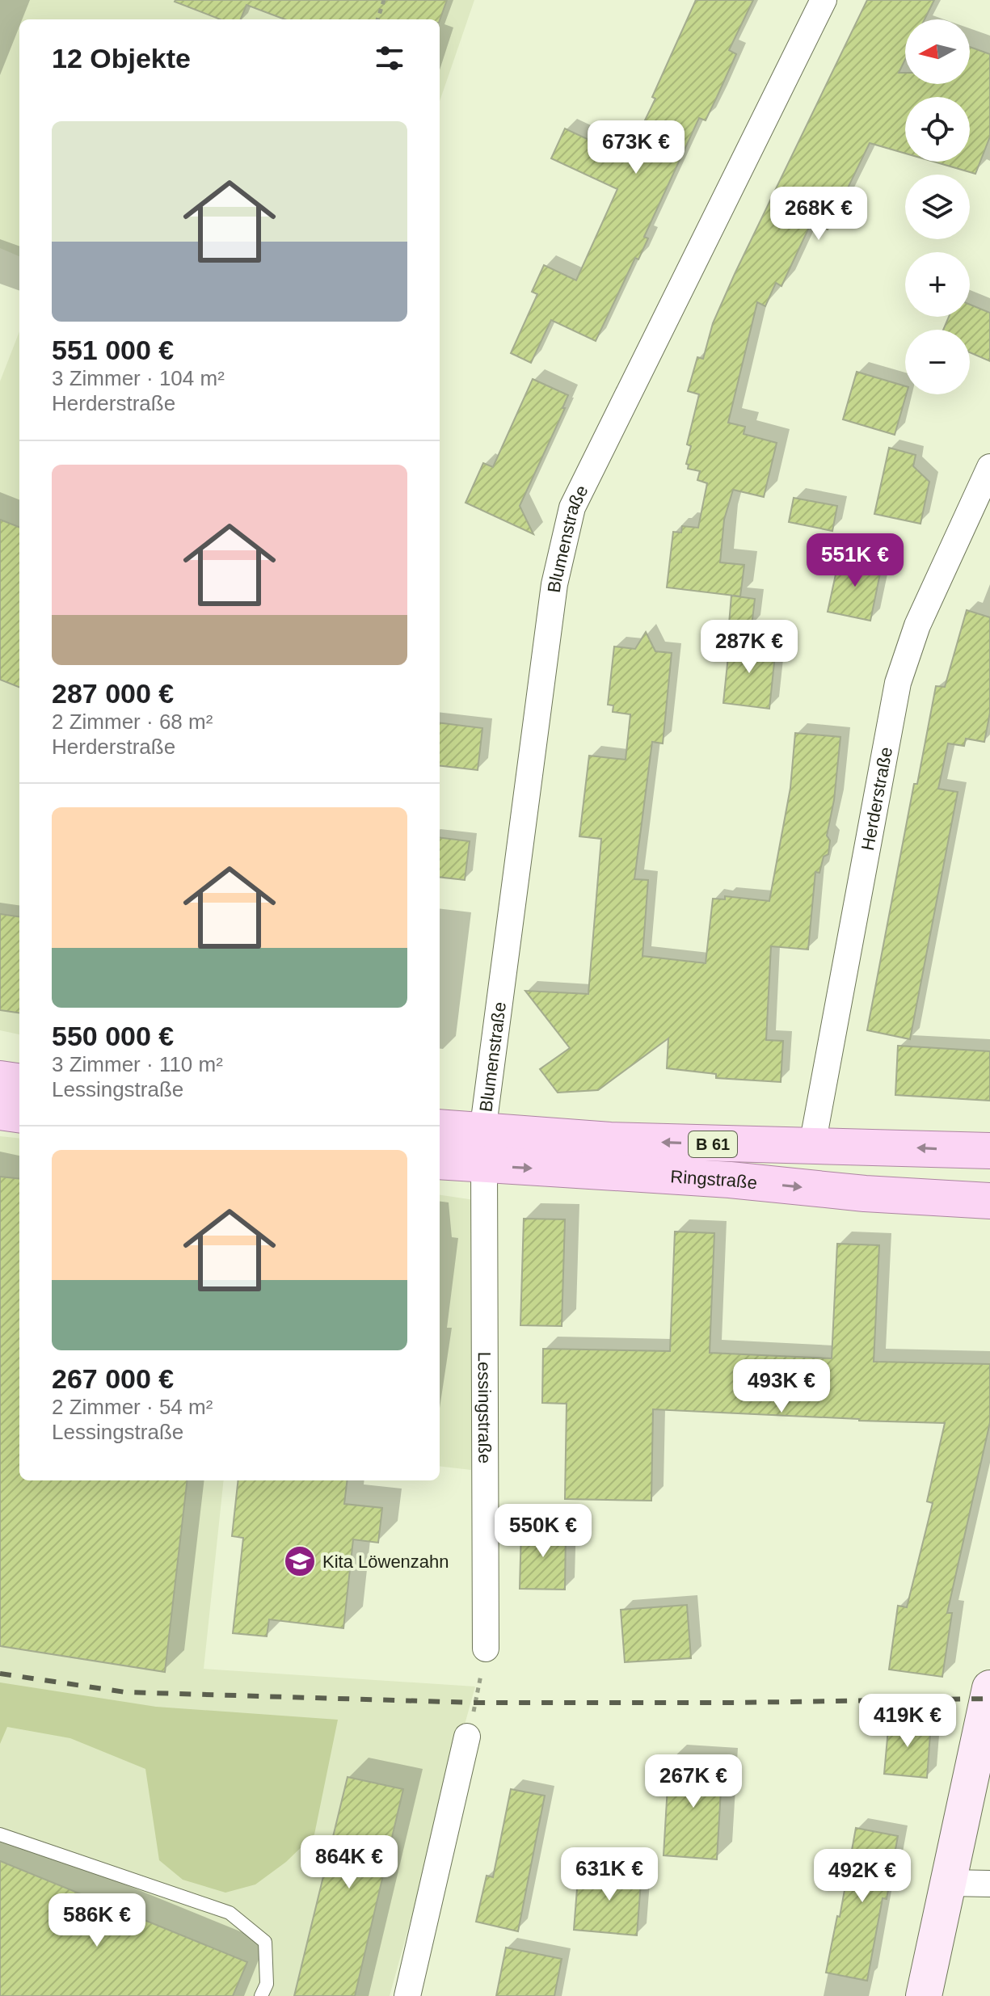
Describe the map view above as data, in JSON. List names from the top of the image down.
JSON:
{
  "streets": {
    "main road": ["B 61", "Ringstraße"],
    "street": ["Blumenstraße", "Herderstraße", "Lessingstraße"]
  },
  "crossings": [
    ["Blumenstraße", "Ringstraße"],
    ["Blumenstraße", "Lessingstraße"],
    ["Herderstraße", "Ringstraße"],
    ["Ringstraße", "Lessingstraße"]
  ],
  "places": {
    "school or university": ["Kita Löwenzahn"]
  },
  "north": "left",
  "page": {
    "map_buttons": ["+", "−"],
    "heading": "12 Objekte",
    "list": [
      {
        "name": "551 000 €",
        "note": "3 Zimmer · 104 m² · Herderstraße"
      },
      {
        "name": "287 000 €",
        "note": "2 Zimmer · 68 m² · Herderstraße"
      },
      {
        "name": "550 000 €",
        "note": "3 Zimmer · 110 m² · Lessingstraße"
      },
      {
        "name": "267 000 €",
        "note": "2 Zimmer · 54 m² · Lessingstraße"
      }
    ],
    "price": [
      "673K €",
      "268K €",
      "551K €",
      "287K €",
      "493K €",
      "550K €",
      "419K €",
      "267K €",
      "864K €",
      "631K €",
      "492K €",
      "586K €"
    ]
  }
}
